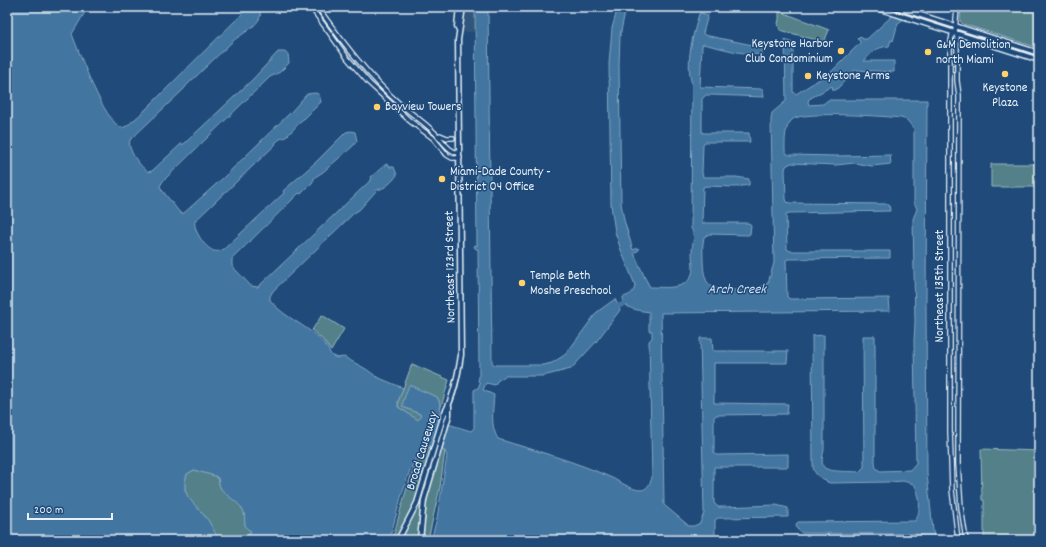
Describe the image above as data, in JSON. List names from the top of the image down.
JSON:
{
  "streets": {
    "main road": ["Northeast 123rd Street", "Broad Causeway"],
    "street": ["Northeast 135th Street"]
  },
  "crossings": [
    ["Northeast 123rd Street", "Broad Causeway"]
  ],
  "water": ["Arch Creek"],
  "places": [
    "Keystone Harbor Club Condominium",
    "G&M Demolition north Miami",
    "Keystone Plaza",
    "Keystone Arms",
    "Bayview Towers",
    "Miami-Dade County - District 04 Office",
    "Temple Beth Moshe Preschool"
  ],
  "scale_bar": "200 m"
}
